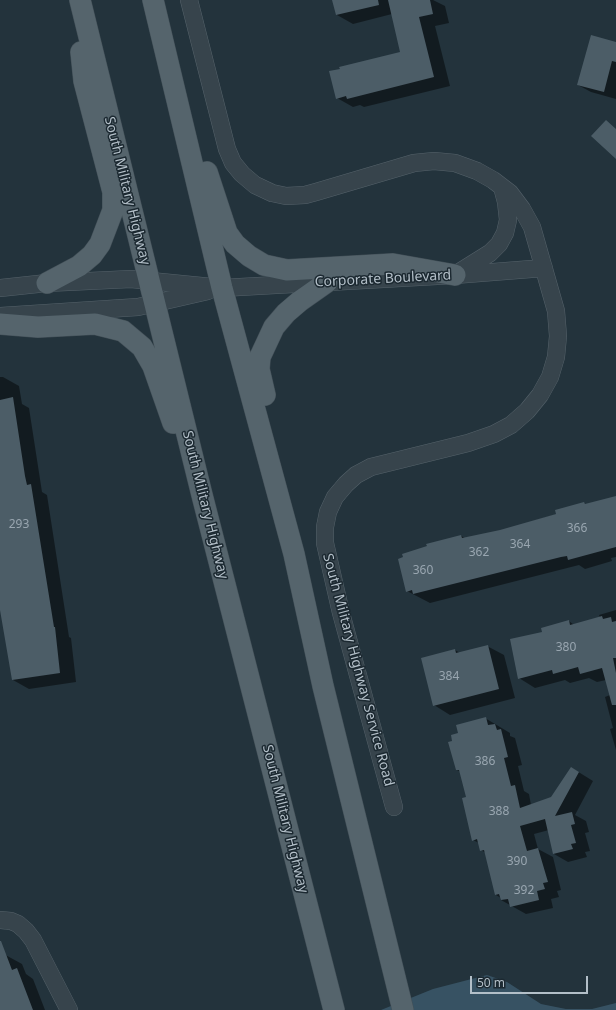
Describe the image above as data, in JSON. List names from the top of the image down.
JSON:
{
  "streets": {
    "main road": ["South Military Highway"],
    "street": ["Corporate Boulevard", "South Military Highway Service Road"]
  },
  "crossings": [
    ["South Military Highway", "Corporate Boulevard"],
    ["Corporate Boulevard", "South Military Highway Service Road"]
  ],
  "house_numbers": [
    "293",
    "366",
    "364",
    "362",
    "360",
    "380",
    "384",
    "386",
    "388",
    "390",
    "392"
  ],
  "scale_bar": "50 m"
}
